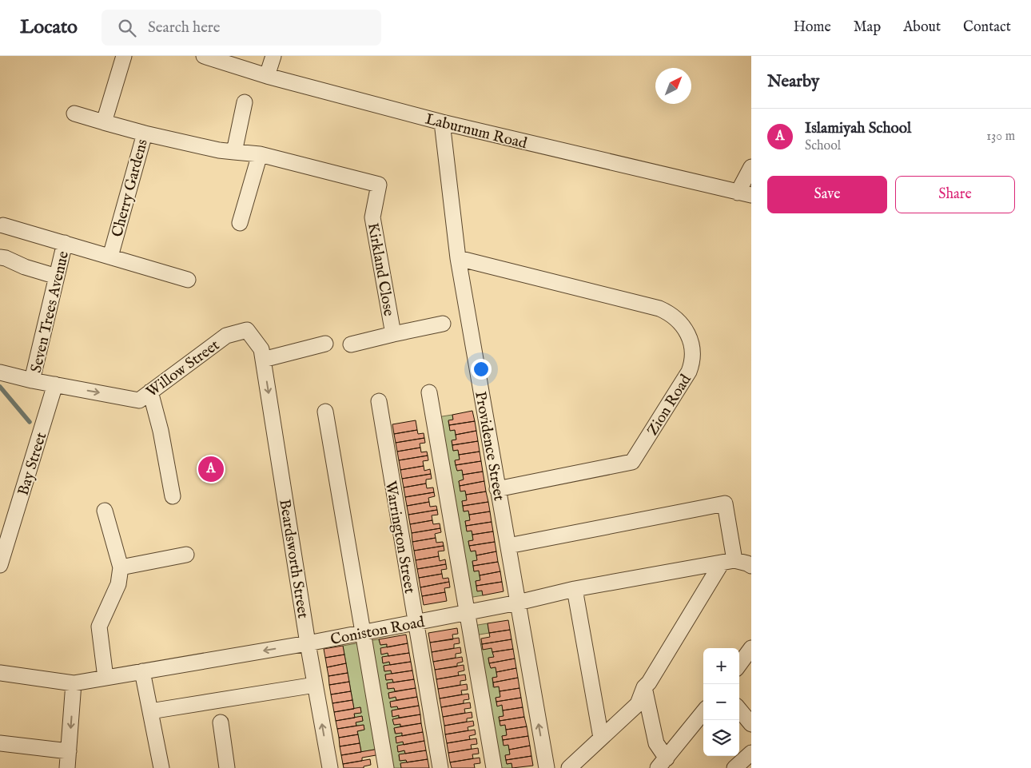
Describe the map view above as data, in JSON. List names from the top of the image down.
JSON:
{
  "streets": {
    "street": [
      "Laburnum Road",
      "Cherry Gardens",
      "Kirkland Close",
      "Seven Trees Avenue",
      "Willow Street",
      "Zion Road",
      "Providence Street",
      "Bay Street",
      "Warrington Street",
      "Beardsworth Street",
      "Coniston Road"
    ]
  },
  "crossings": [
    ["Laburnum Road", "Providence Street"],
    ["Cherry Gardens", "Kirkland Close"],
    ["Cherry Gardens", "Seven Trees Avenue"],
    ["Seven Trees Avenue", "Willow Street"],
    ["Willow Street", "Bay Street"],
    ["Willow Street", "Beardsworth Street"],
    ["Zion Road", "Providence Street"],
    ["Providence Street", "Coniston Road"],
    ["Warrington Street", "Coniston Road"],
    ["Beardsworth Street", "Coniston Road"]
  ],
  "north": "top right",
  "page": {
    "header": "Locato",
    "search": "Search here",
    "nav": [
      "Home",
      "Map",
      "About",
      "Contact"
    ],
    "heading": "Nearby",
    "list": [
      {
        "mark": "A",
        "name": "Islamiyah School",
        "note": "School",
        "value": "130 m"
      }
    ],
    "buttons": ["Save", "Share"],
    "pins": "A",
    "map_buttons": ["+", "−"]
  }
}
